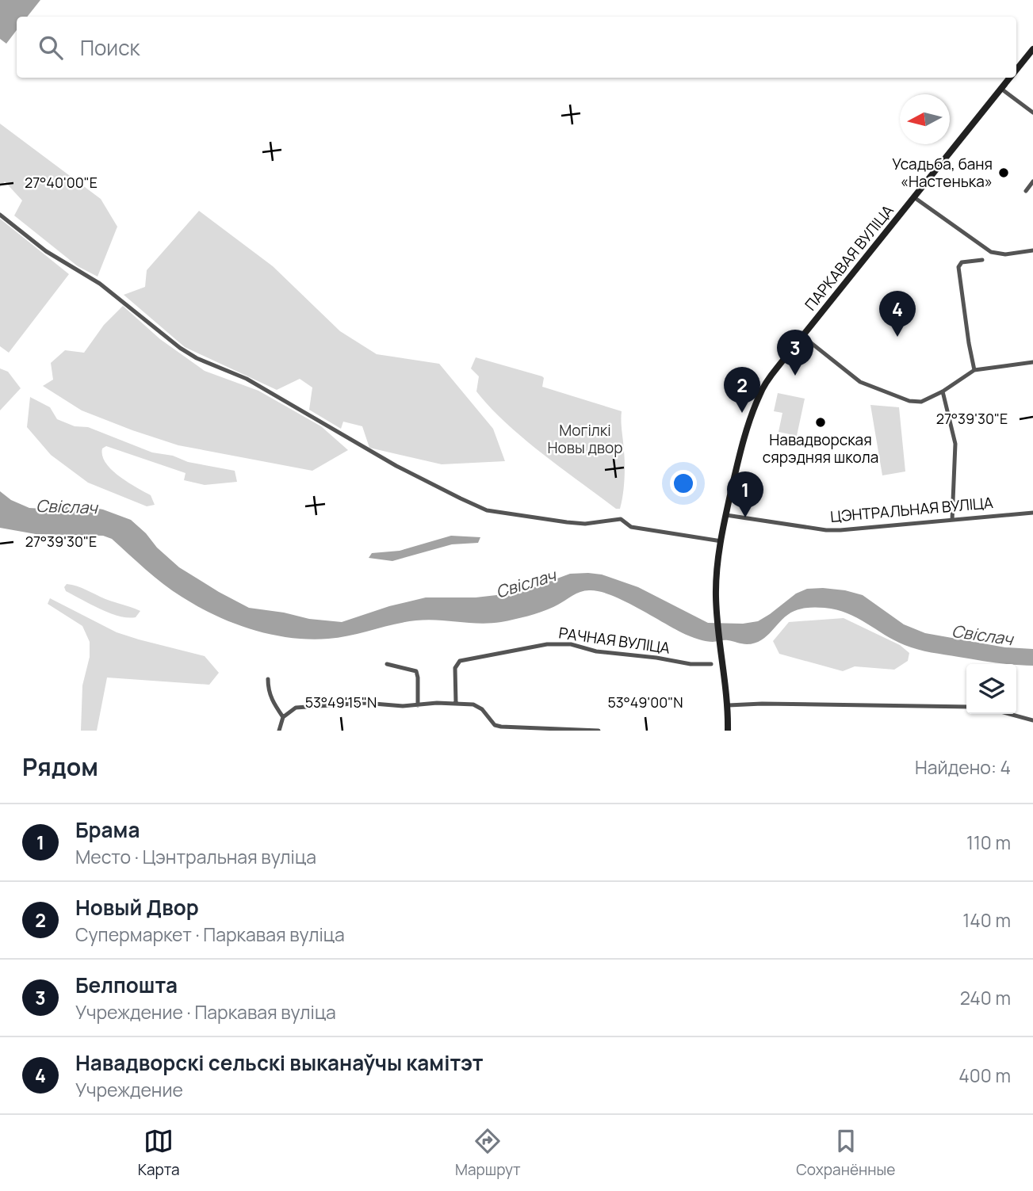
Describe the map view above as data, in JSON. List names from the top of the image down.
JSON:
{
  "streets": {
    "main road": ["ПАРКАВАЯ ВУЛІЦА"],
    "street": ["ЦЭНТРАЛЬНАЯ ВУЛІЦА", "РАЧНАЯ ВУЛІЦА"]
  },
  "crossings": [
    ["ПАРКАВАЯ ВУЛІЦА", "ЦЭНТРАЛЬНАЯ ВУЛІЦА"]
  ],
  "water": ["Свіслач"],
  "parks": ["Могілкі Новы двор"],
  "places": ["Усадьба, баня «Настенька»", "Навадворская сярэдняя школа"],
  "north": "left",
  "page": {
    "search": "Поиск",
    "pins": [
      "4",
      "3",
      "2",
      "1"
    ],
    "heading": ["Рядом", "Найдено: 4"],
    "list": [
      {
        "mark": "1",
        "name": "Брама",
        "note": "Место · Цэнтральная вуліца",
        "value": "110 m"
      },
      {
        "mark": "2",
        "name": "Новый Двор",
        "note": "Супермаркет · Паркавая вуліца",
        "value": "140 m"
      },
      {
        "mark": "3",
        "name": "Белпошта",
        "note": "Учреждение · Паркавая вуліца",
        "value": "240 m"
      },
      {
        "mark": "4",
        "name": "Навадворскі сельскі выканаўчы камітэт",
        "note": "Учреждение",
        "value": "400 m"
      }
    ],
    "nav": ["Карта", "Маршрут", "Сохранённые"]
  },
  "coordinates": [
    "27°40'00\"E",
    "27°39'30\"E",
    "53°49'15\"N",
    "53°49'00\"N"
  ]
}
